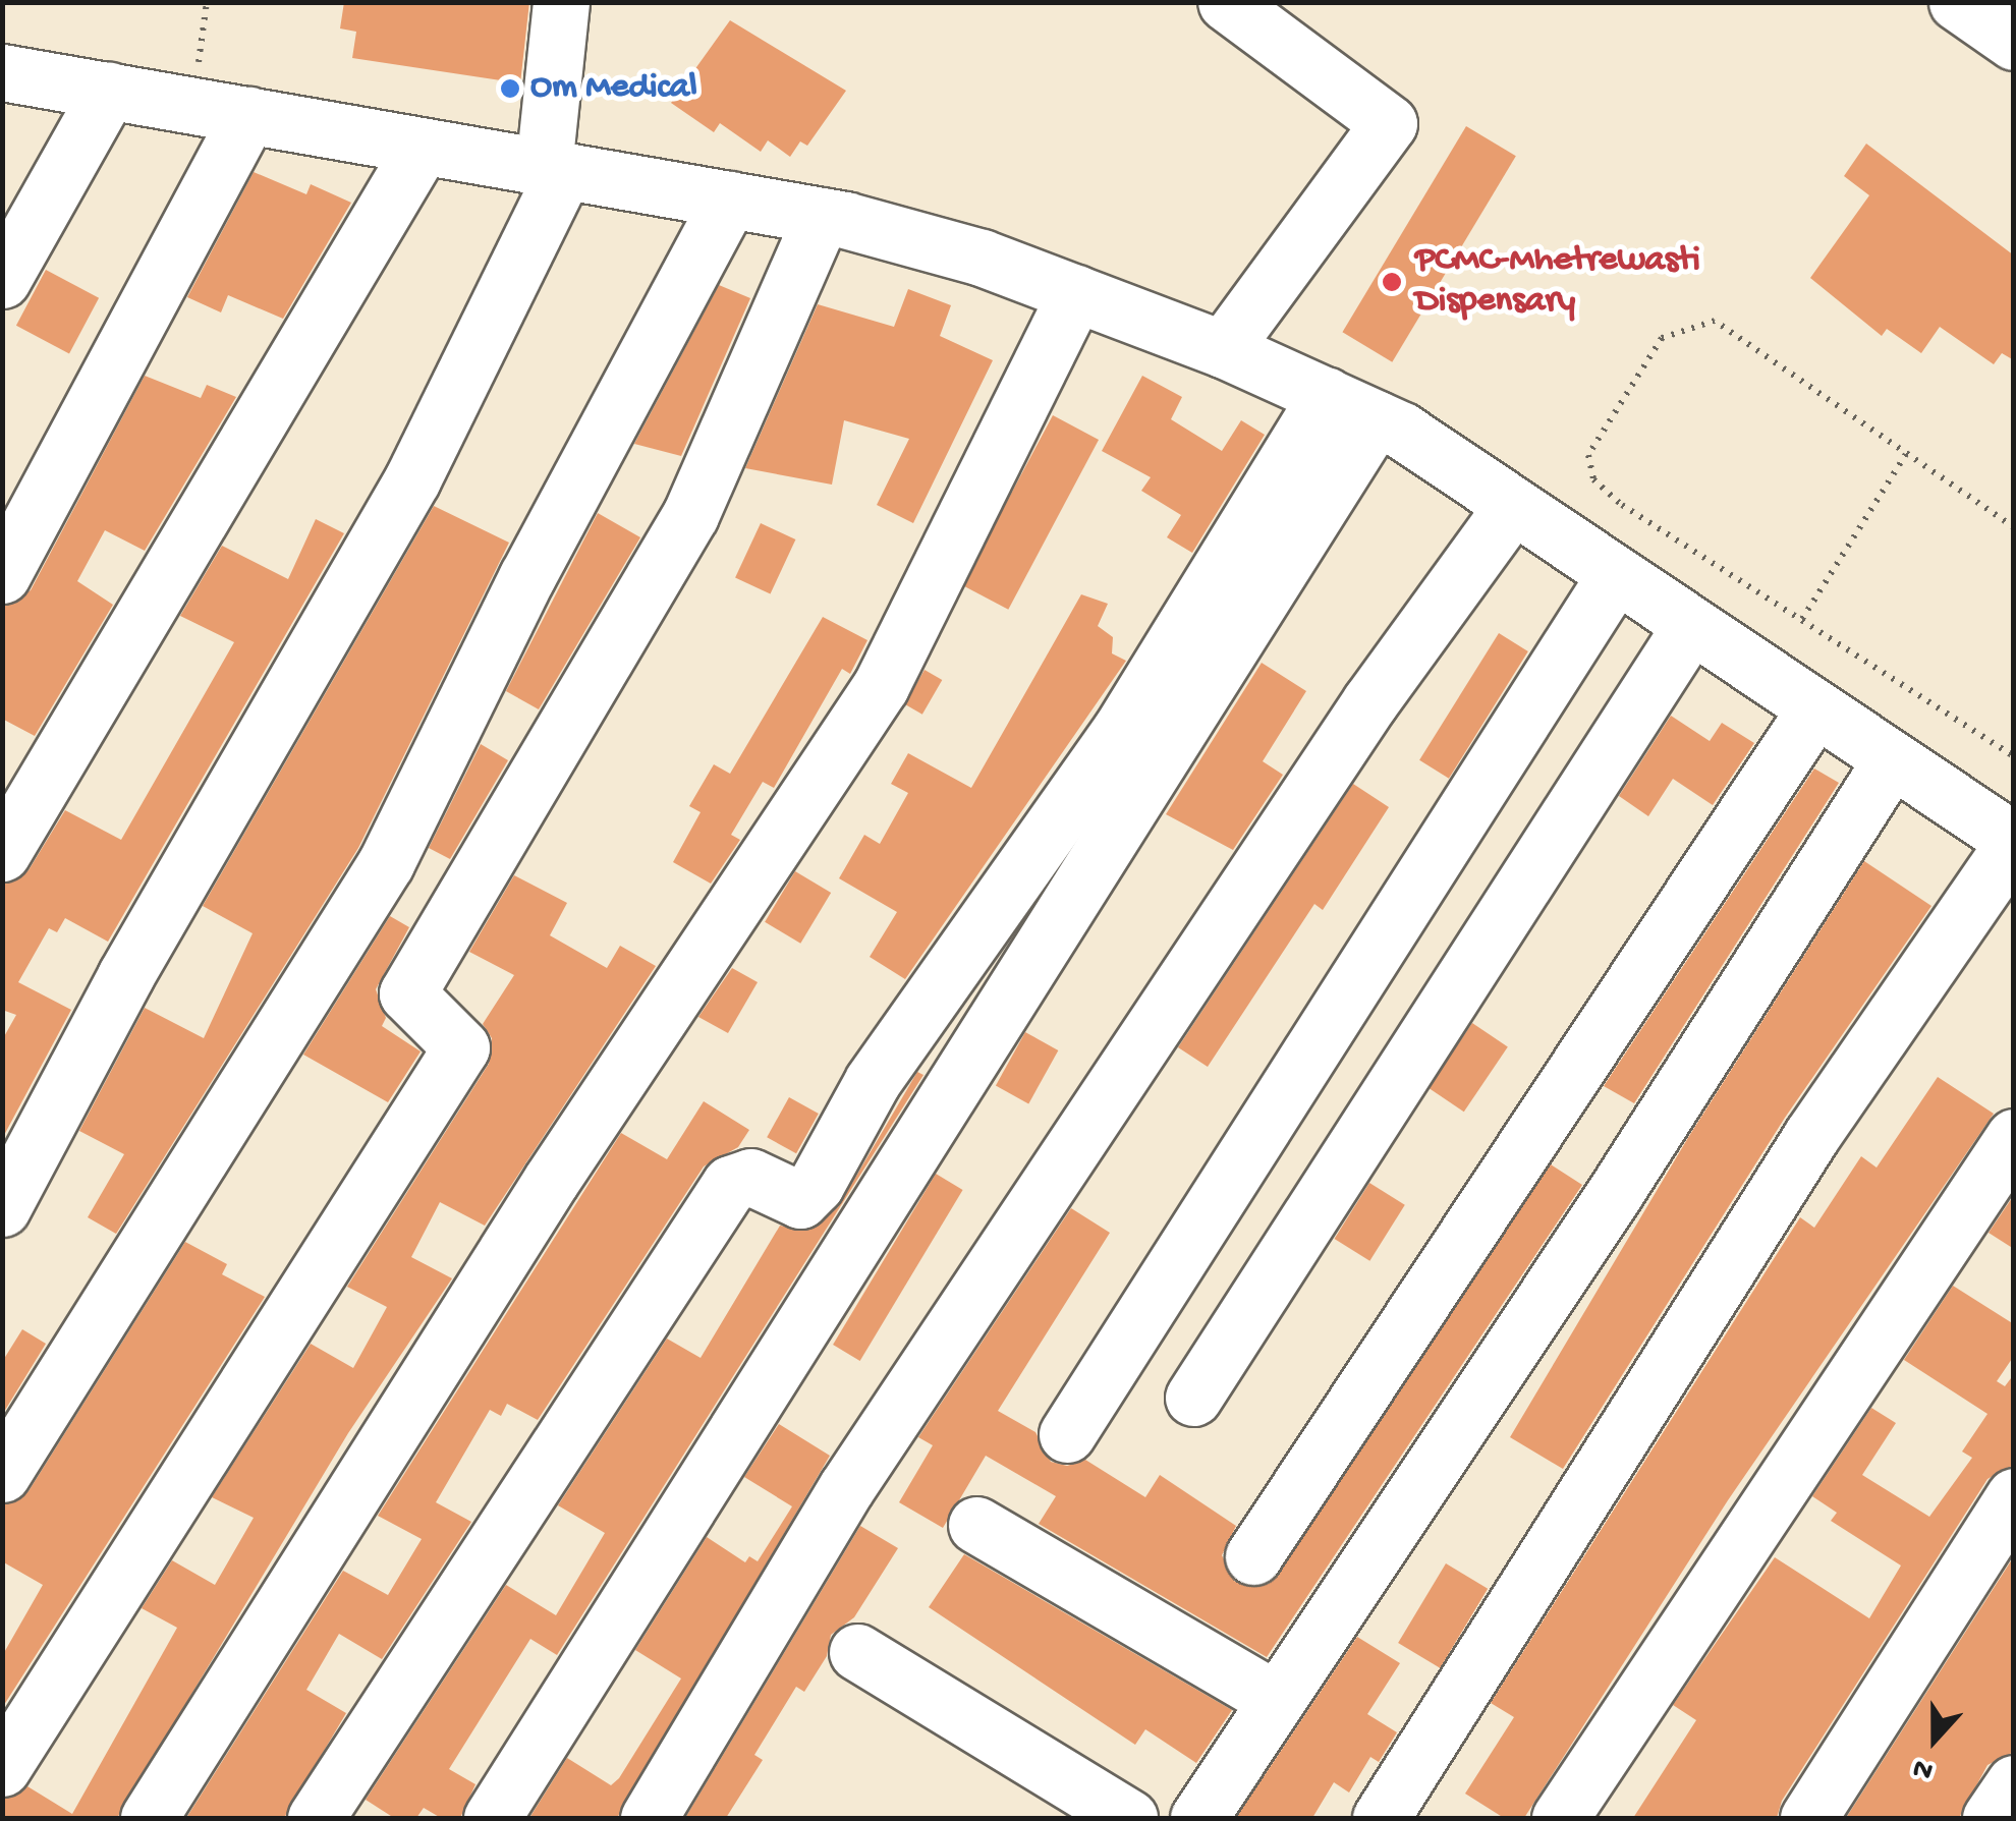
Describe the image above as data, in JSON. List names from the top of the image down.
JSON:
{
  "places": ["Om Medical", "PCMC-Mhetrewasti Dispensary"],
  "north": "bottom"
}
